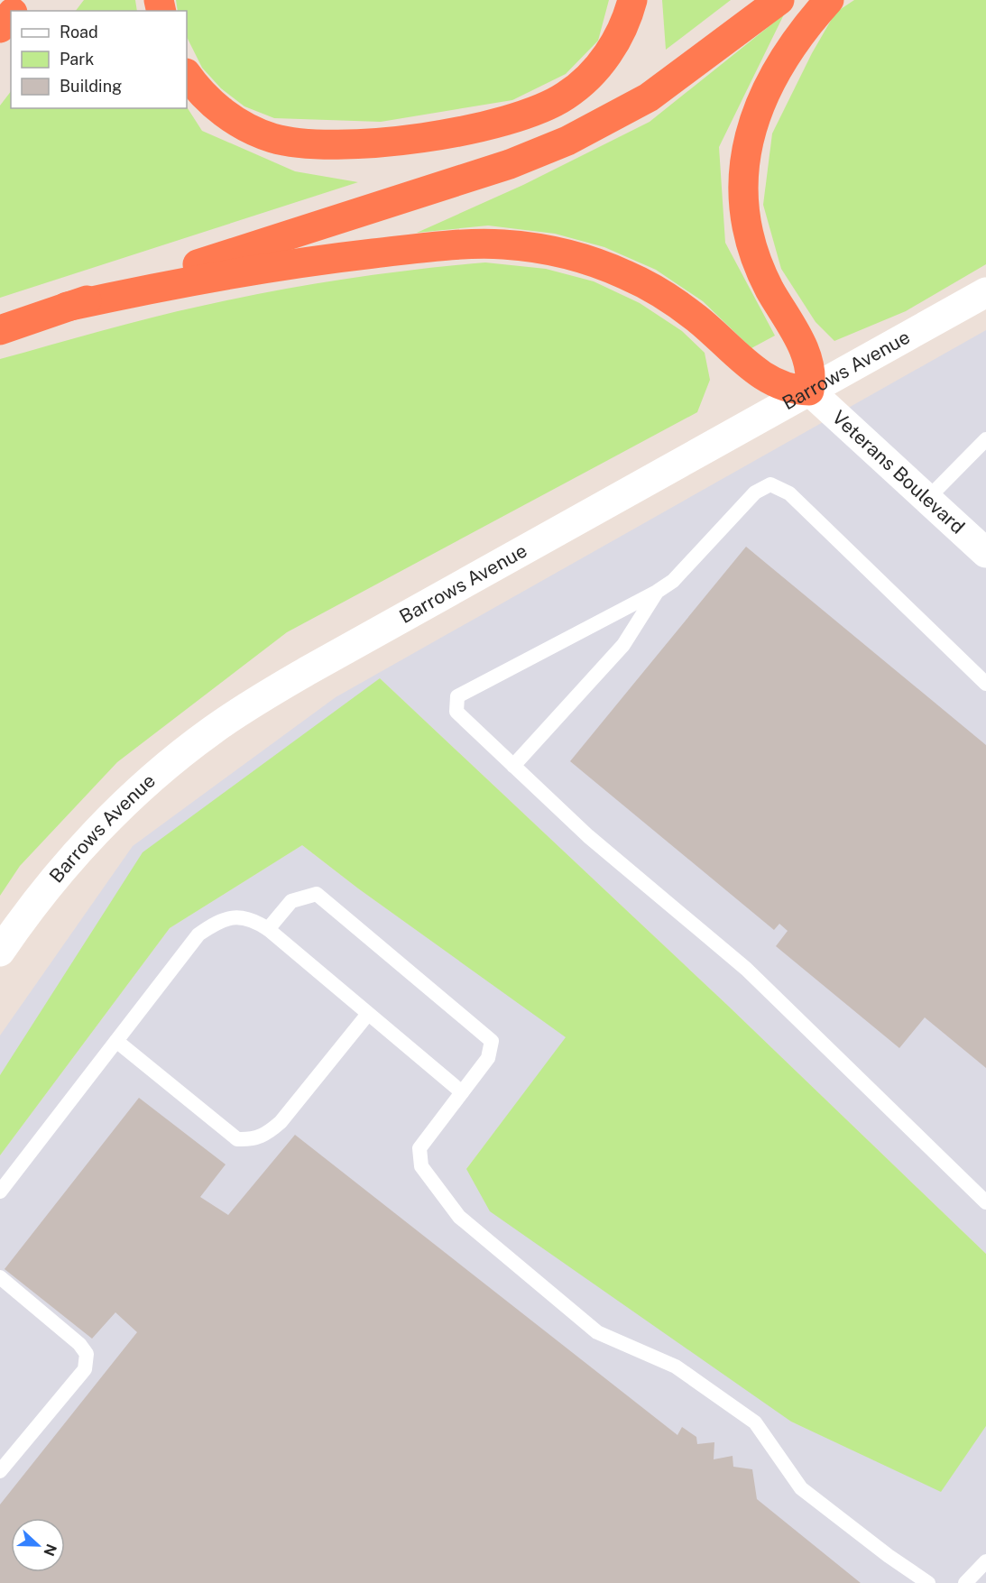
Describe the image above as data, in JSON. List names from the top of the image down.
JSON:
{
  "streets": {
    "street": ["Barrows Avenue", "Veterans Boulevard"]
  },
  "crossings": [
    ["Barrows Avenue", "Veterans Boulevard"]
  ],
  "legend": ["Road", "Park", "Building"],
  "north": "right"
}
